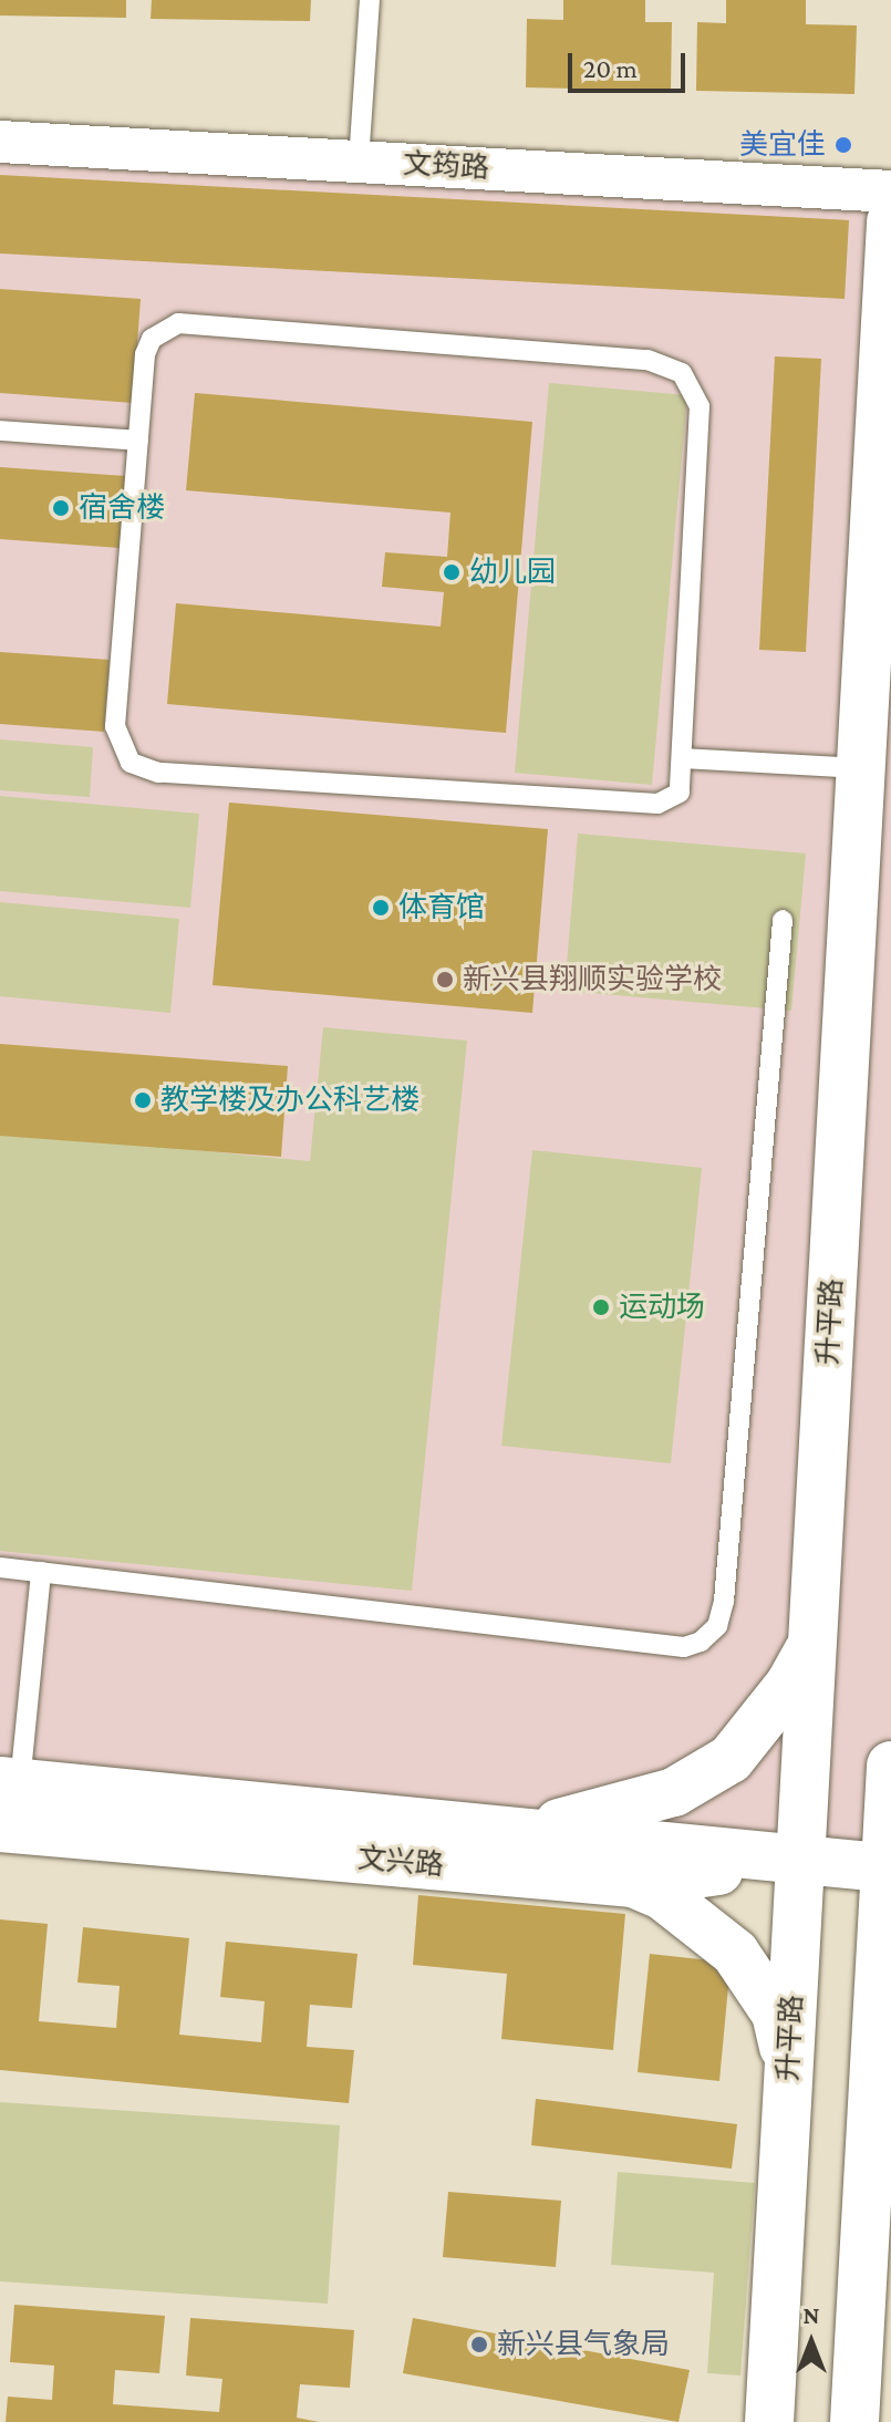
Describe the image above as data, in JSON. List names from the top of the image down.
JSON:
{
  "streets": {
    "street": ["文筠路", "升平路", "文兴路"]
  },
  "crossings": [
    ["升平路", "文兴路"]
  ],
  "places": [
    "美宜佳",
    "宿舍楼",
    "幼儿园",
    "体育馆",
    "新兴县翔顺实验学校",
    "教学楼及办公科艺楼",
    "运动场",
    "新兴县气象局"
  ],
  "scale_bar": "20 m",
  "north": "top"
}
